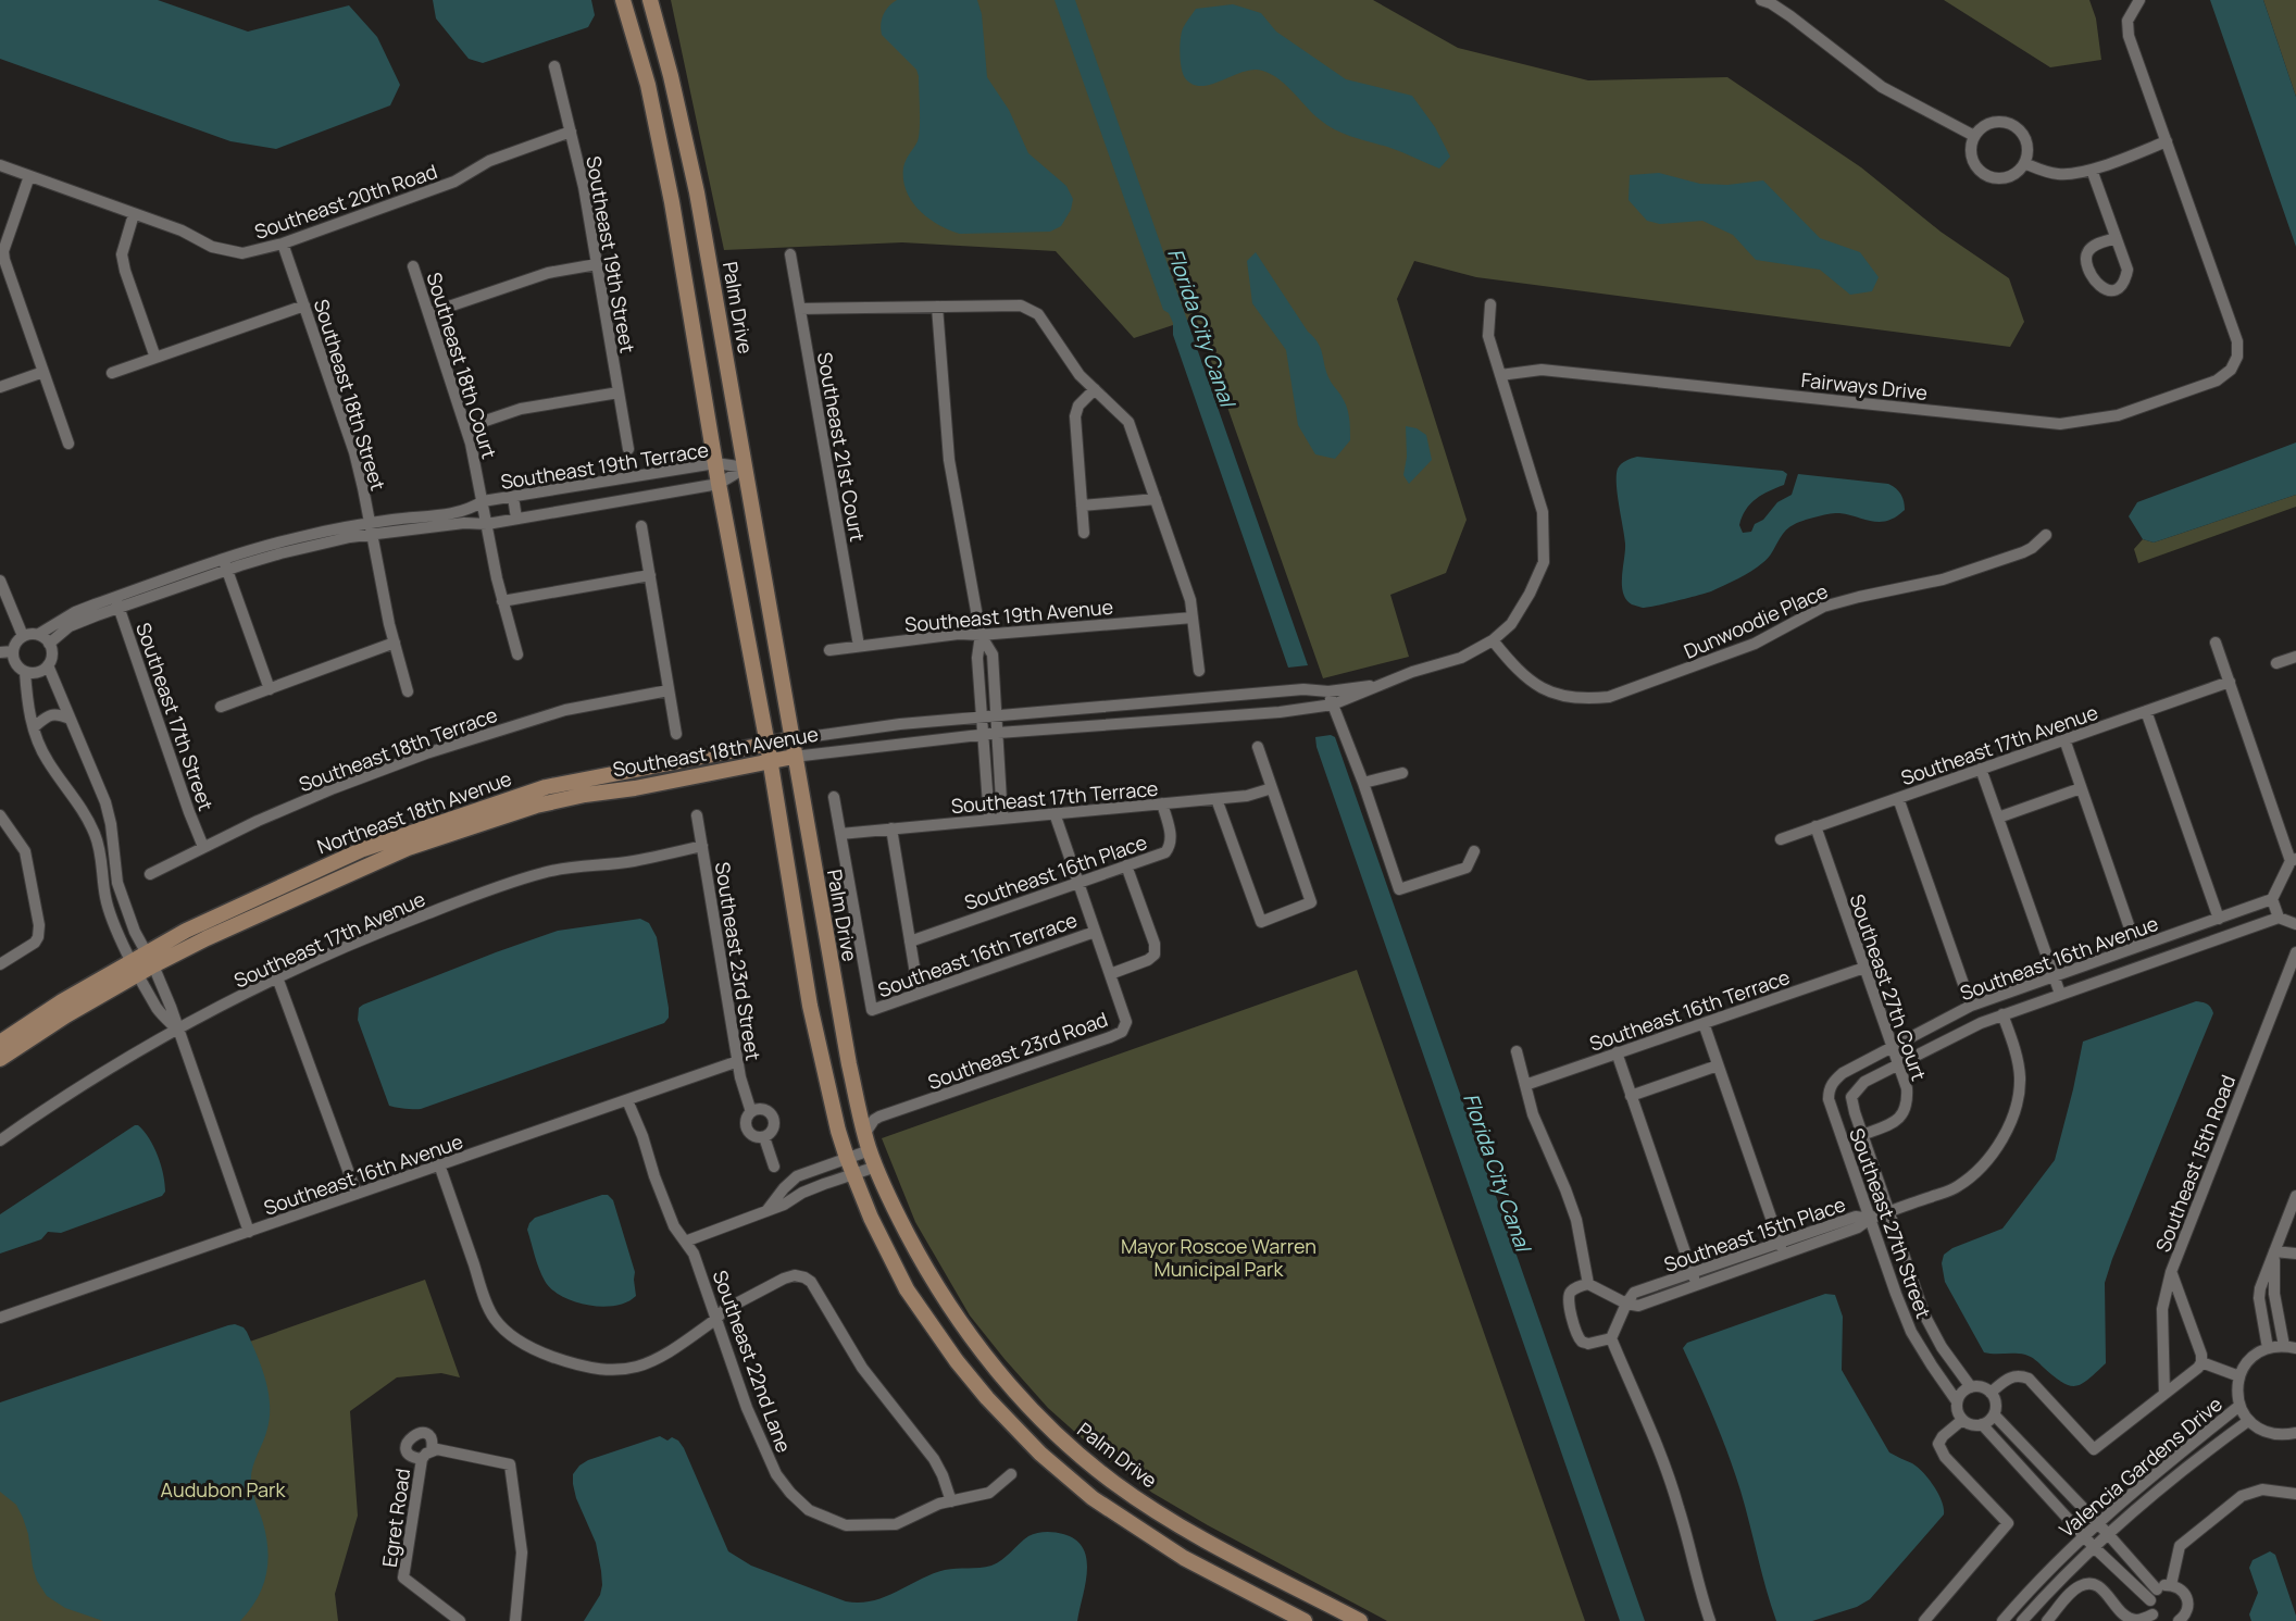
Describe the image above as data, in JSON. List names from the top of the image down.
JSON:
{
  "streets": {
    "main road": ["Palm Drive", "Southeast 18th Avenue", "Northeast 18th Avenue"],
    "street": [
      "Southeast 20th Road",
      "Southeast 19th Street",
      "Southeast 18th Court",
      "Fairways Drive",
      "Southeast 18th Street",
      "Southeast 21st Court",
      "Southeast 19th Terrace",
      "Southeast 19th Avenue",
      "Dunwoodie Place",
      "Southeast 17th Street",
      "Southeast 17th Avenue",
      "Southeast 18th Terrace",
      "Southeast 17th Terrace",
      "Southeast 16th Place",
      "Southeast 16th Terrace",
      "Southeast 16th Avenue",
      "Southeast 23rd Street",
      "Southeast 27th Court",
      "Southeast 23rd Road",
      "Southeast 15th Road",
      "Southeast 27th Street",
      "Southeast 15th Place",
      "Southeast 22nd Lane",
      "Valencia Gardens Drive",
      "Egret Road"
    ]
  },
  "crossings": [
    ["Southeast 20th Road", "Southeast 19th Street"],
    ["Southeast 20th Road", "Southeast 18th Street"],
    ["Palm Drive", "Southeast 19th Terrace"],
    ["Palm Drive", "Southeast 18th Avenue"],
    ["Palm Drive", "Northeast 18th Avenue"],
    ["Southeast 18th Court", "Southeast 19th Terrace"],
    ["Southeast 18th Street", "Southeast 19th Terrace"],
    ["Southeast 21st Court", "Southeast 19th Avenue"],
    ["Southeast 19th Terrace", "Southeast 17th Street"],
    ["Southeast 17th Street", "Southeast 18th Terrace"],
    ["Southeast 17th Avenue", "Southeast 23rd Street"],
    ["Southeast 17th Avenue", "Southeast 27th Court"],
    ["Southeast 18th Avenue", "Northeast 18th Avenue"],
    ["Southeast 17th Terrace", "Southeast 16th Place"],
    ["Southeast 17th Terrace", "Southeast 16th Terrace"],
    ["Southeast 17th Terrace", "Southeast 23rd Road"],
    ["Southeast 16th Place", "Southeast 23rd Road"],
    ["Southeast 16th Terrace", "Southeast 27th Court"],
    ["Southeast 16th Terrace", "Southeast 23rd Road"],
    ["Southeast 16th Avenue", "Southeast 23rd Street"],
    ["Southeast 16th Avenue", "Southeast 27th Court"],
    ["Southeast 16th Avenue", "Southeast 27th Street"],
    ["Southeast 16th Avenue", "Southeast 15th Place"],
    ["Southeast 16th Avenue", "Southeast 22nd Lane"],
    ["Southeast 27th Court", "Southeast 27th Street"],
    ["Southeast 27th Street", "Southeast 15th Place"]
  ],
  "water": ["Florida City Canal"],
  "parks": ["Mayor Roscoe Warren Municipal Park", "Audubon Park"]
}
